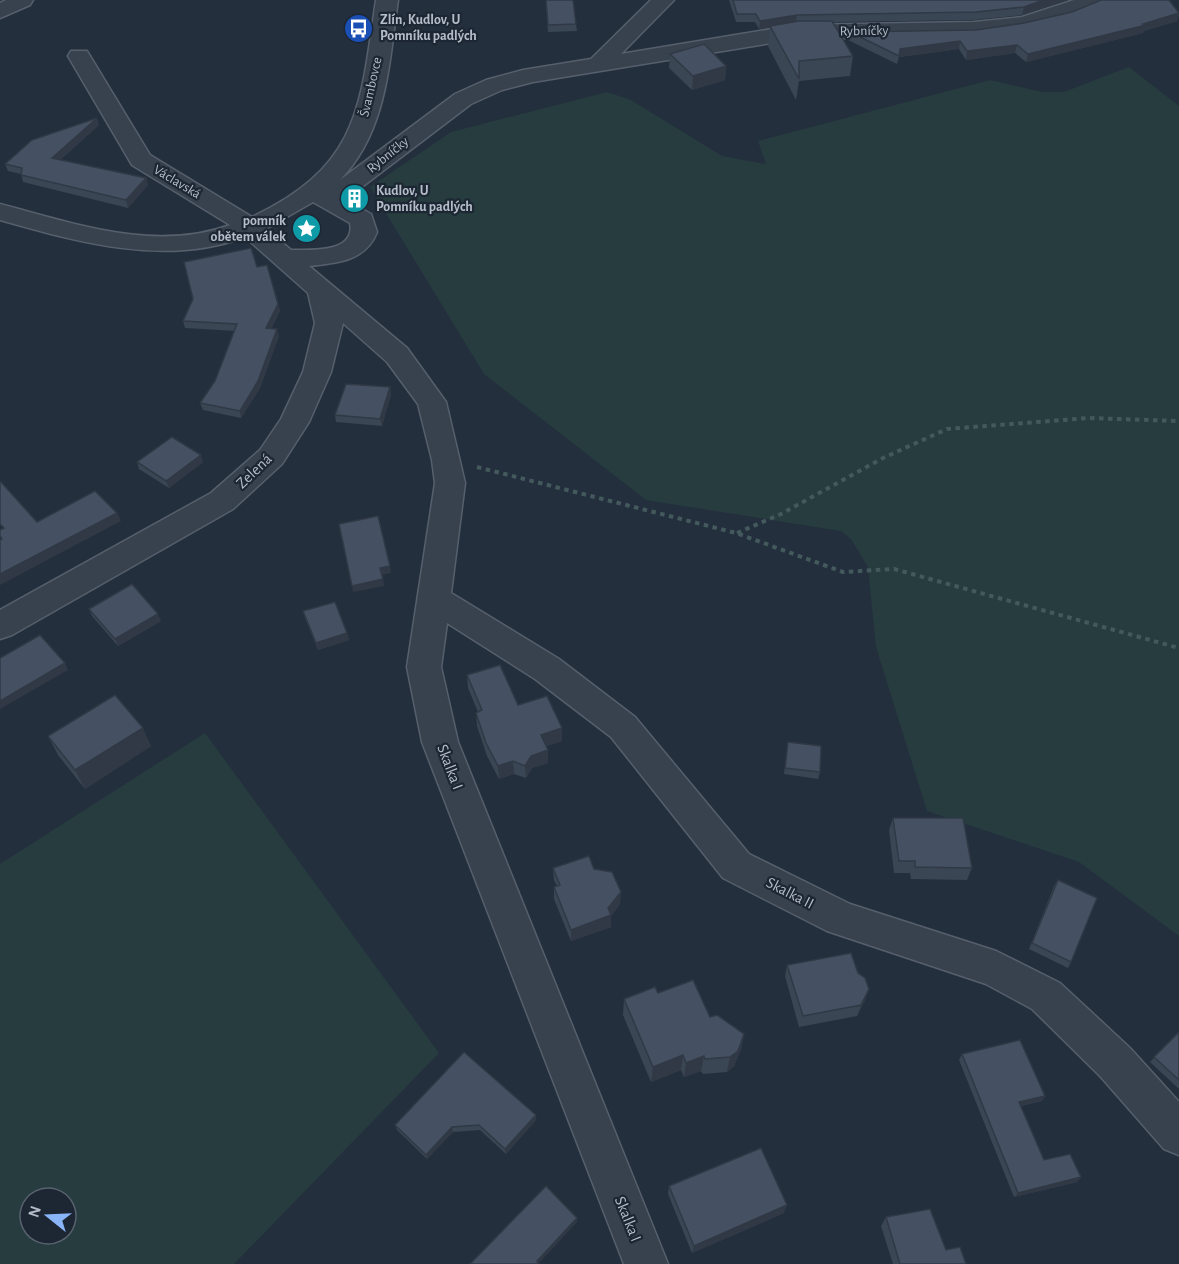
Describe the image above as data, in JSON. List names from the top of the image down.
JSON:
{
  "streets": {
    "street": [
      "Rybníčky",
      "Švambovce",
      "Václavská",
      "Zelená",
      "Skalka I",
      "Skalka II"
    ]
  },
  "crossings": [
    ["Rybníčky", "Švambovce"],
    ["Švambovce", "Václavská"],
    ["Zelená", "Skalka I"],
    ["Skalka I", "Skalka II"]
  ],
  "places": {
    "bus stop": ["Zlín, Kudlov, U Pomníku padlých"],
    "building": ["Kudlov, U Pomníku padlých"],
    "place": ["pomník obětem válek"]
  },
  "north": "left"
}
